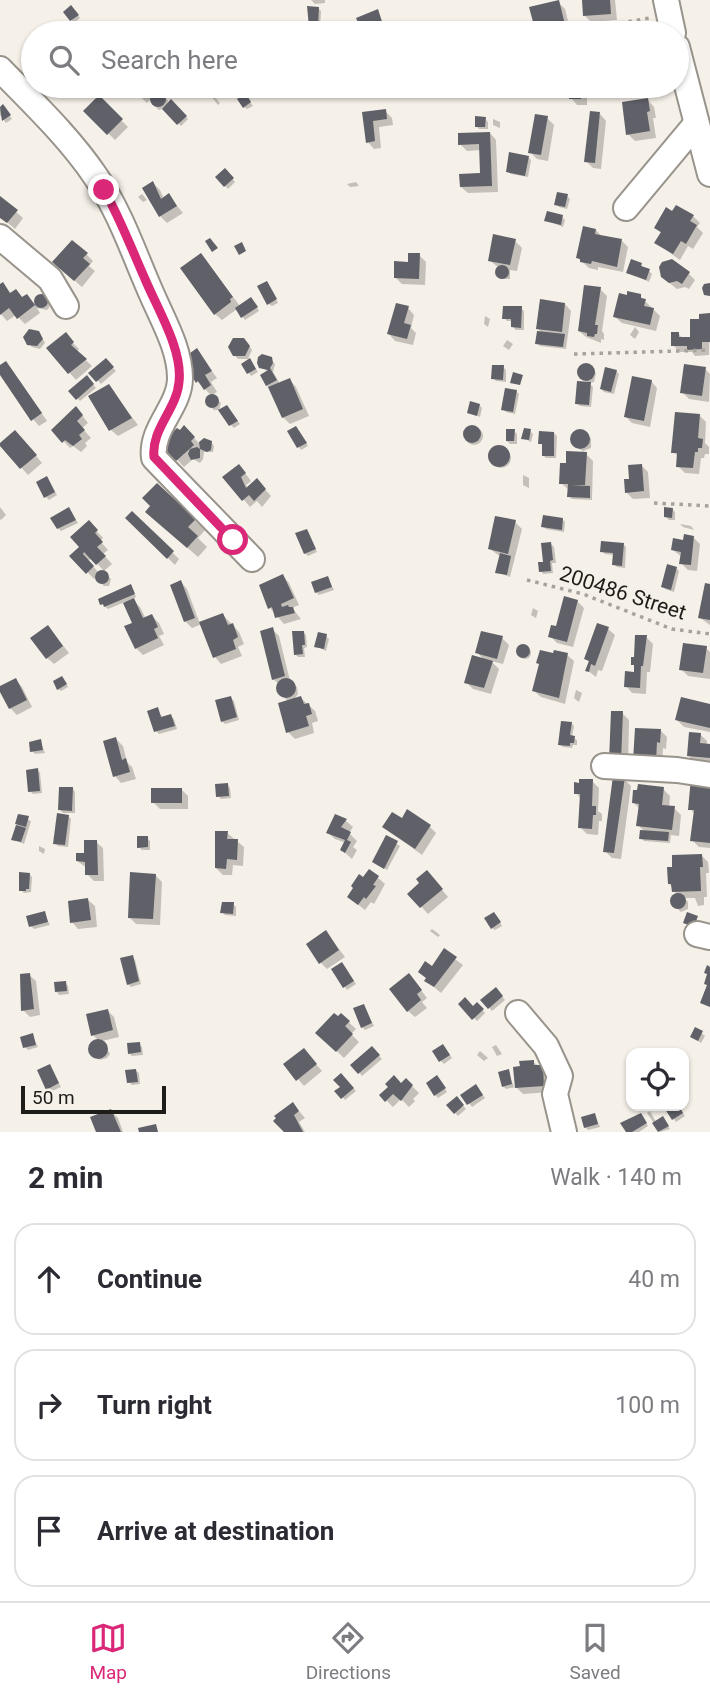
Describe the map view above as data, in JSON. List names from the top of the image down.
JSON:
{
  "streets": {
    "path": ["200486 Street"]
  },
  "scale_bar": "50 m",
  "page": {
    "search": "Search here",
    "scale": "50 m",
    "heading": ["2 min", "Walk · 140 m"],
    "list": [
      ["Continue", "40 m"],
      ["Turn right", "100 m"],
      "Arrive at destination"
    ],
    "nav": ["Map", "Directions", "Saved"]
  }
}
